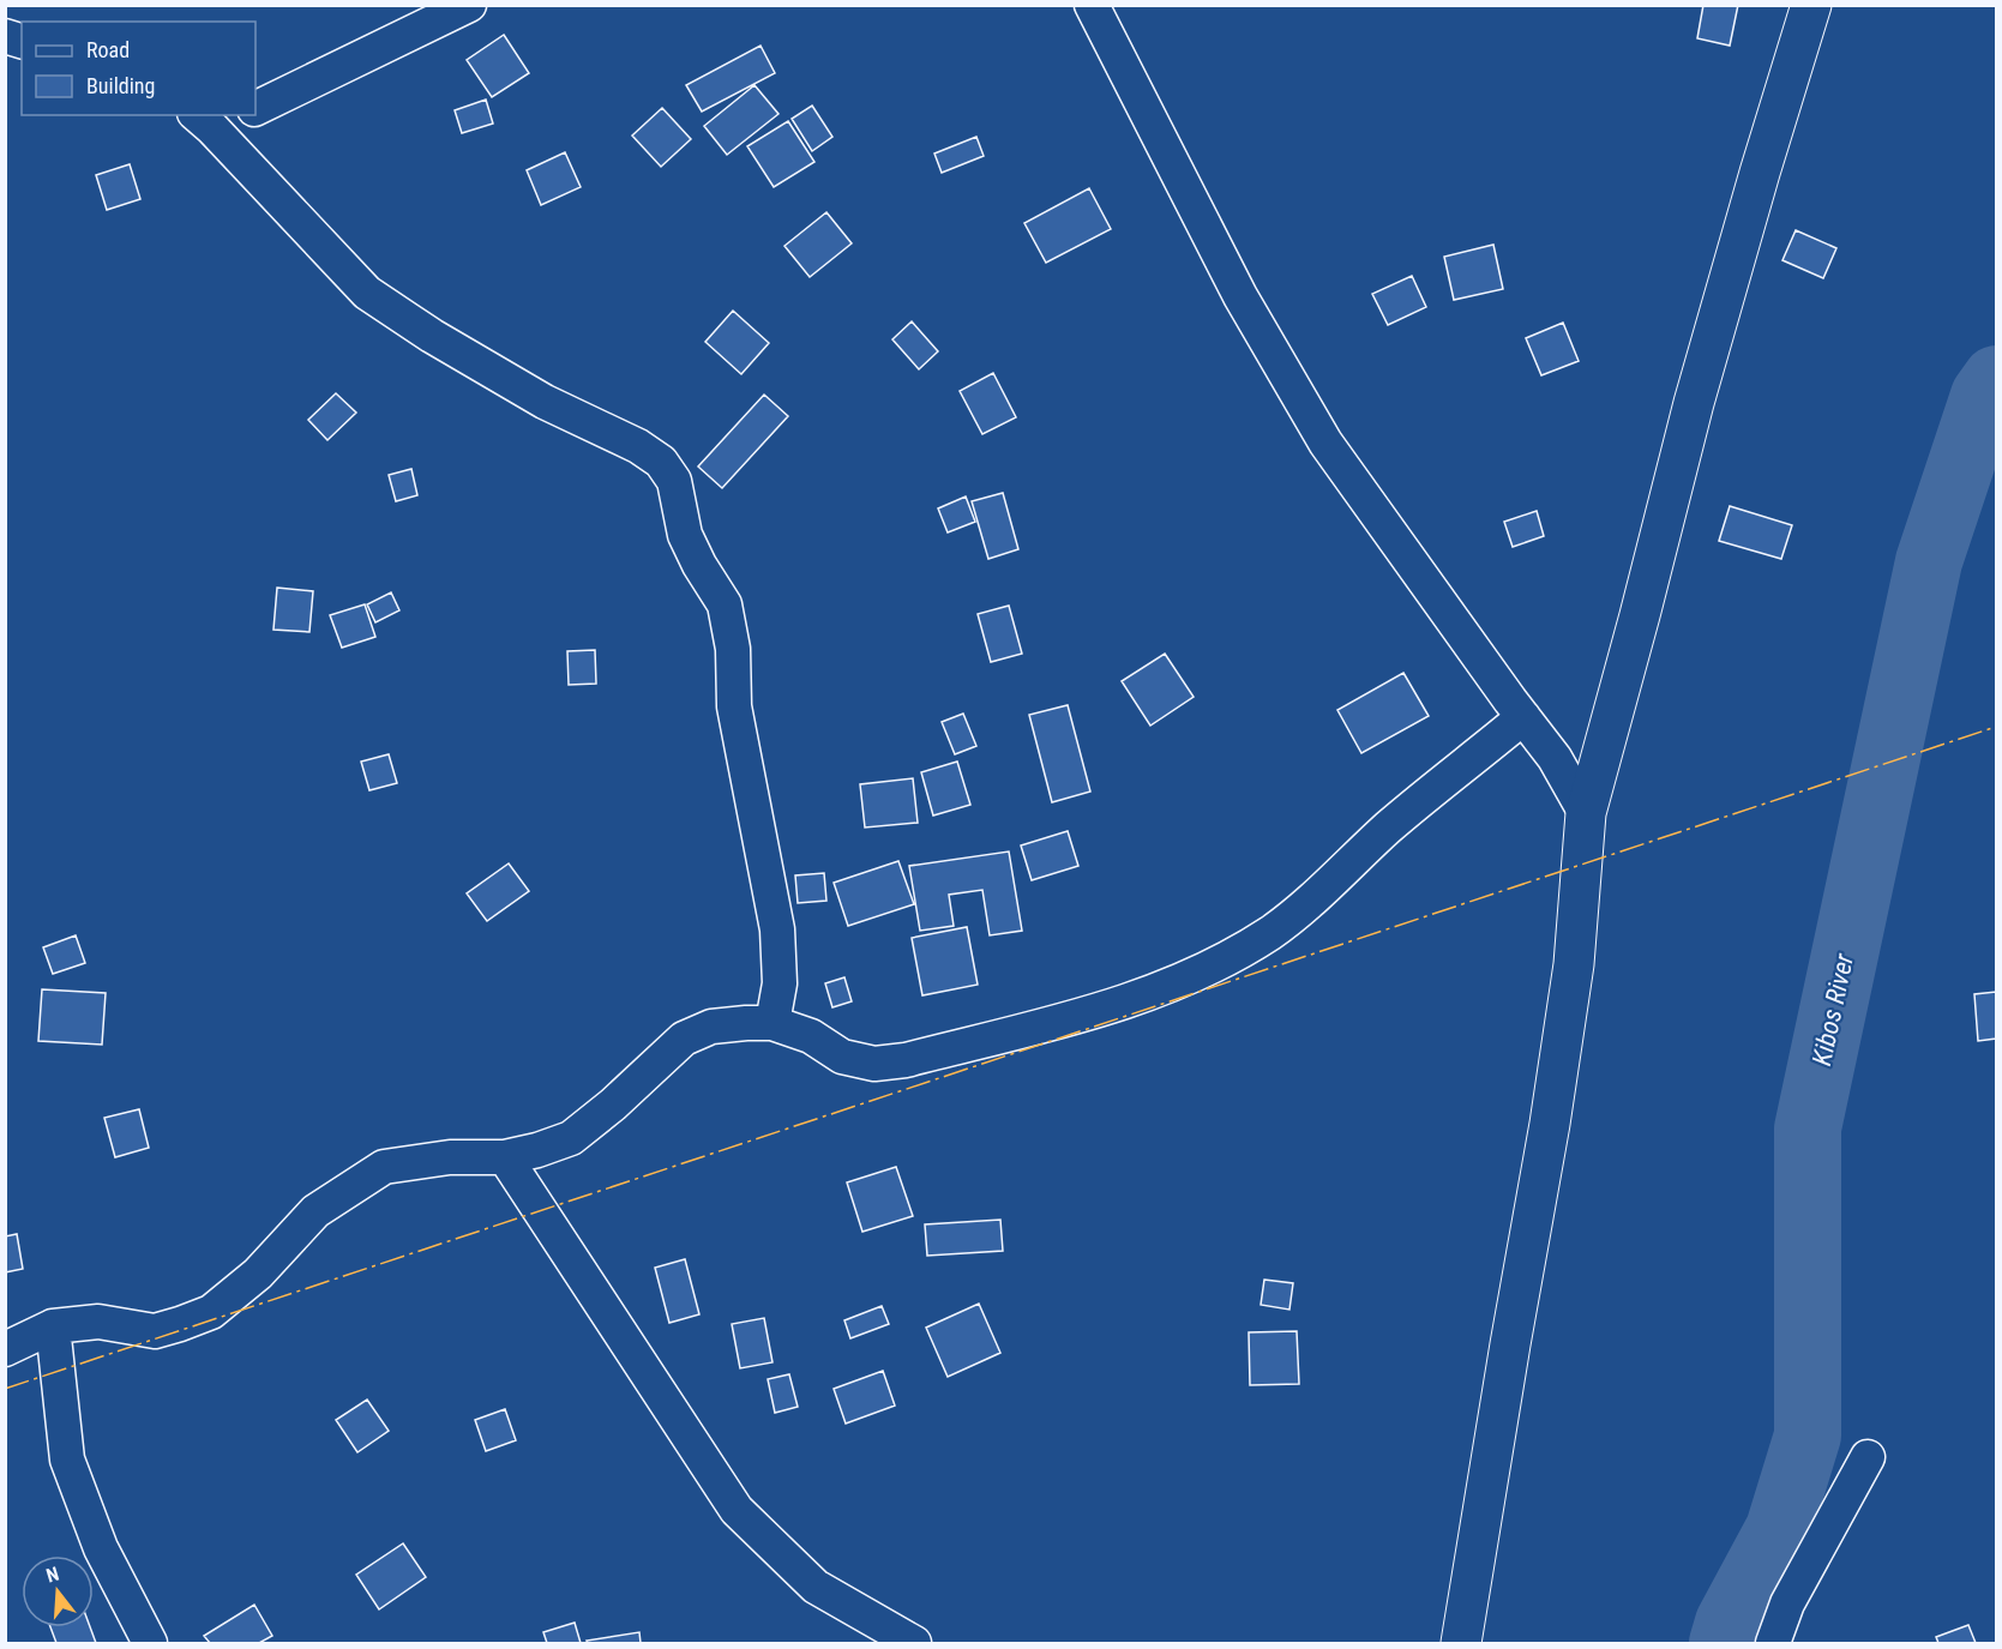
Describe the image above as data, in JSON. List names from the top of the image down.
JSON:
{
  "water": ["Kibos River"],
  "legend": ["Road", "Building"],
  "north": "top"
}
